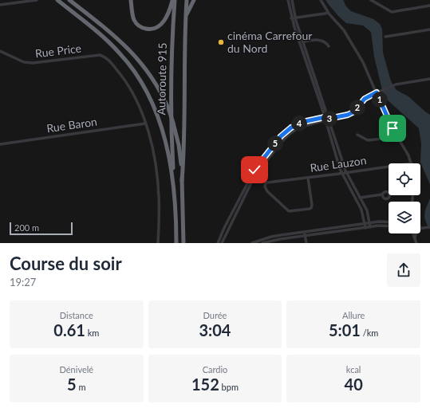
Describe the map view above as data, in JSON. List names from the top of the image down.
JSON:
{
  "streets": {
    "highway": ["Autoroute 915"],
    "street": ["Rue Price", "Rue Baron", "Rue Lauzon"]
  },
  "crossings": [
    ["Rue Price", "Rue Baron"]
  ],
  "places": ["cinéma Carrefour du Nord"],
  "scale_bar": "200 m",
  "page": {
    "pins": [
      "1",
      "2",
      "3",
      "4",
      "5"
    ],
    "scale": "200 m",
    "heading": ["Course du soir", "19:27"],
    "stats": [
      ["Distance", "0.61 km"],
      ["Durée", "3:04"],
      ["Allure", "5:01 /km"],
      ["Dénivelé", "5 m"],
      ["Cardio", "152 bpm"],
      ["kcal", "40"]
    ]
  }
}
